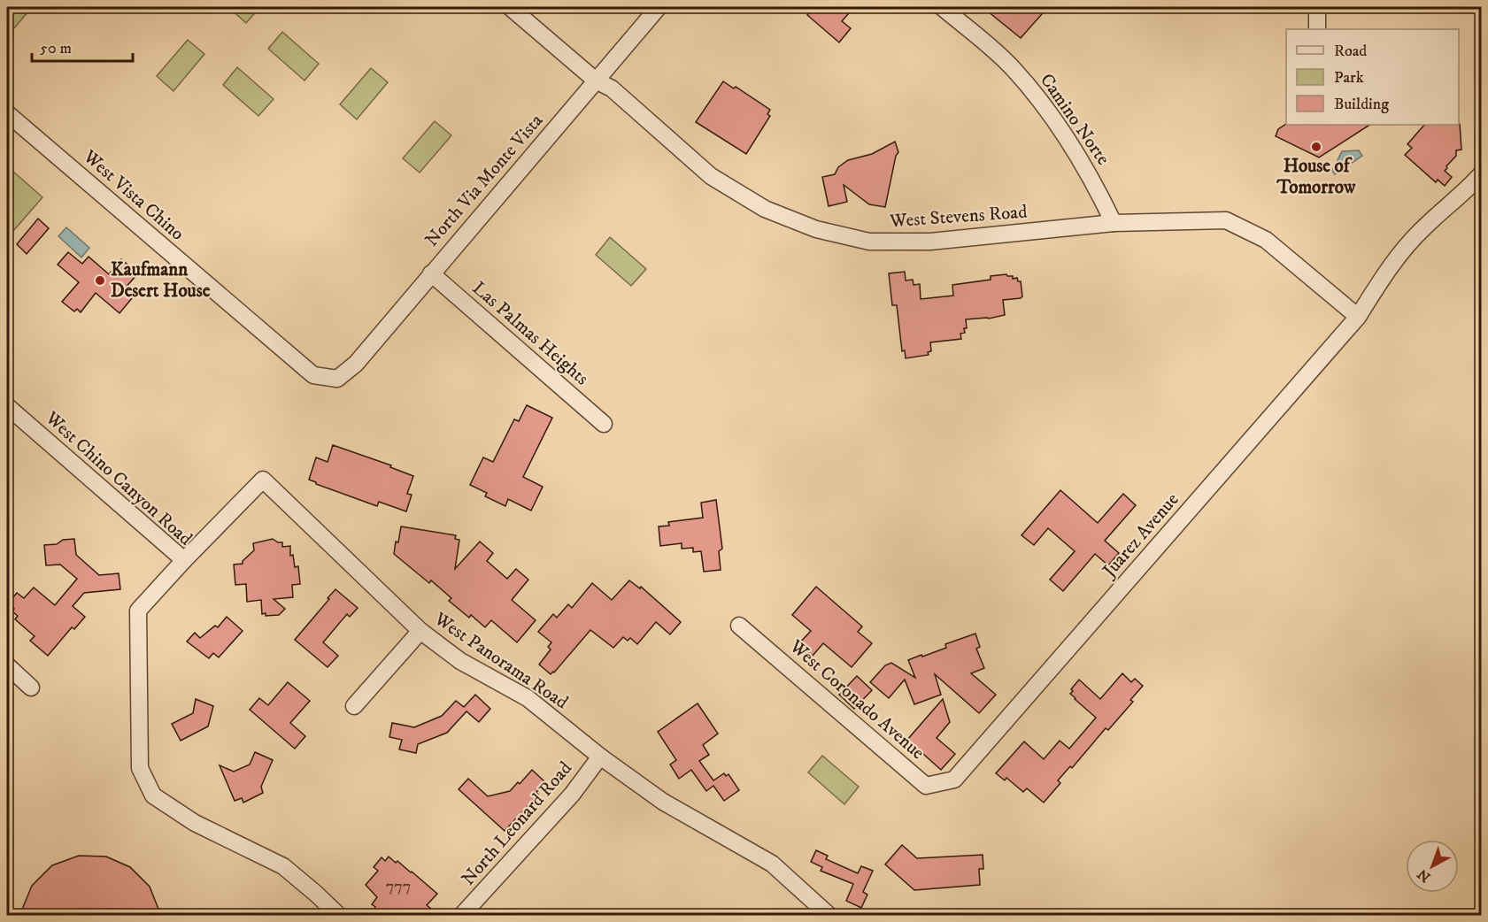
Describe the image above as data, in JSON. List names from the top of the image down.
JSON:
{
  "streets": {
    "street": [
      "Camino Norte",
      "North Via Monte Vista",
      "West Vista Chino",
      "West Stevens Road",
      "Las Palmas Heights",
      "West Chino Canyon Road",
      "Juarez Avenue",
      "West Panorama Road",
      "West Coronado Avenue",
      "North Leonard Road"
    ]
  },
  "crossings": [
    ["Camino Norte", "West Stevens Road"],
    ["North Via Monte Vista", "West Vista Chino"],
    ["North Via Monte Vista", "West Stevens Road"],
    ["North Via Monte Vista", "Las Palmas Heights"],
    ["West Stevens Road", "Juarez Avenue"],
    ["West Chino Canyon Road", "West Panorama Road"],
    ["Juarez Avenue", "West Coronado Avenue"],
    ["West Panorama Road", "North Leonard Road"]
  ],
  "places": ["House of Tomorrow", "Kaufmann Desert House"],
  "house_numbers": ["777"],
  "legend": ["Road", "Park", "Building"],
  "scale_bar": "50 m",
  "north": "bottom left"
}
